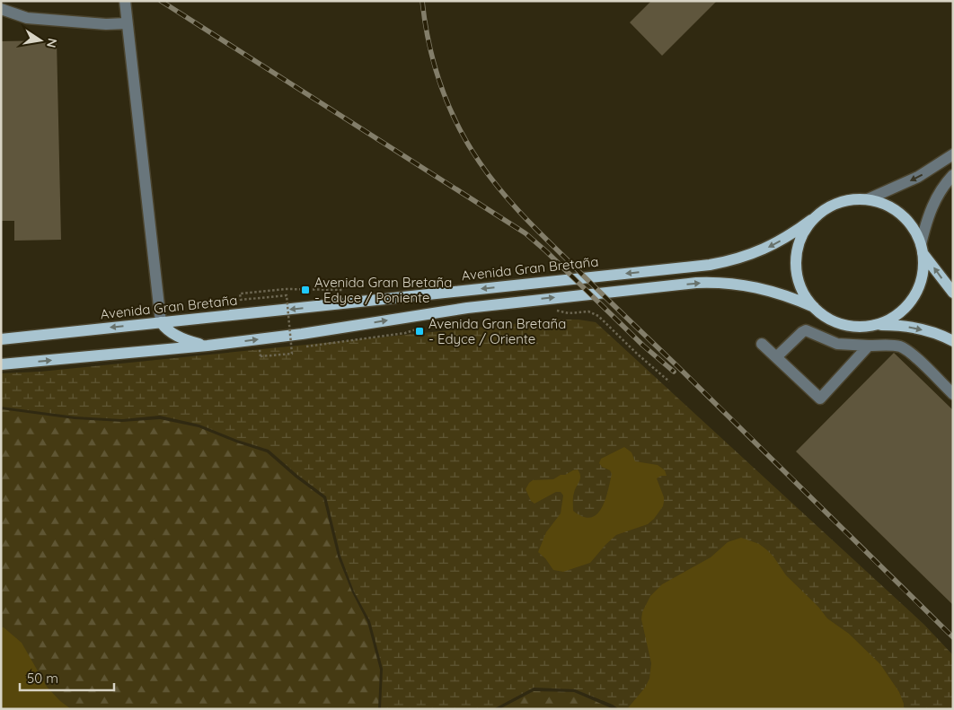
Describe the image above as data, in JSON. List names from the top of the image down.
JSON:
{
  "streets": {
    "main road": ["Avenida Gran Bretaña"]
  },
  "places": {
    "transit": ["Avenida Gran Bretaña - Edyce / Poniente", "Avenida Gran Bretaña - Edyce / Oriente"]
  },
  "scale_bar": "50 m",
  "north": "right"
}
